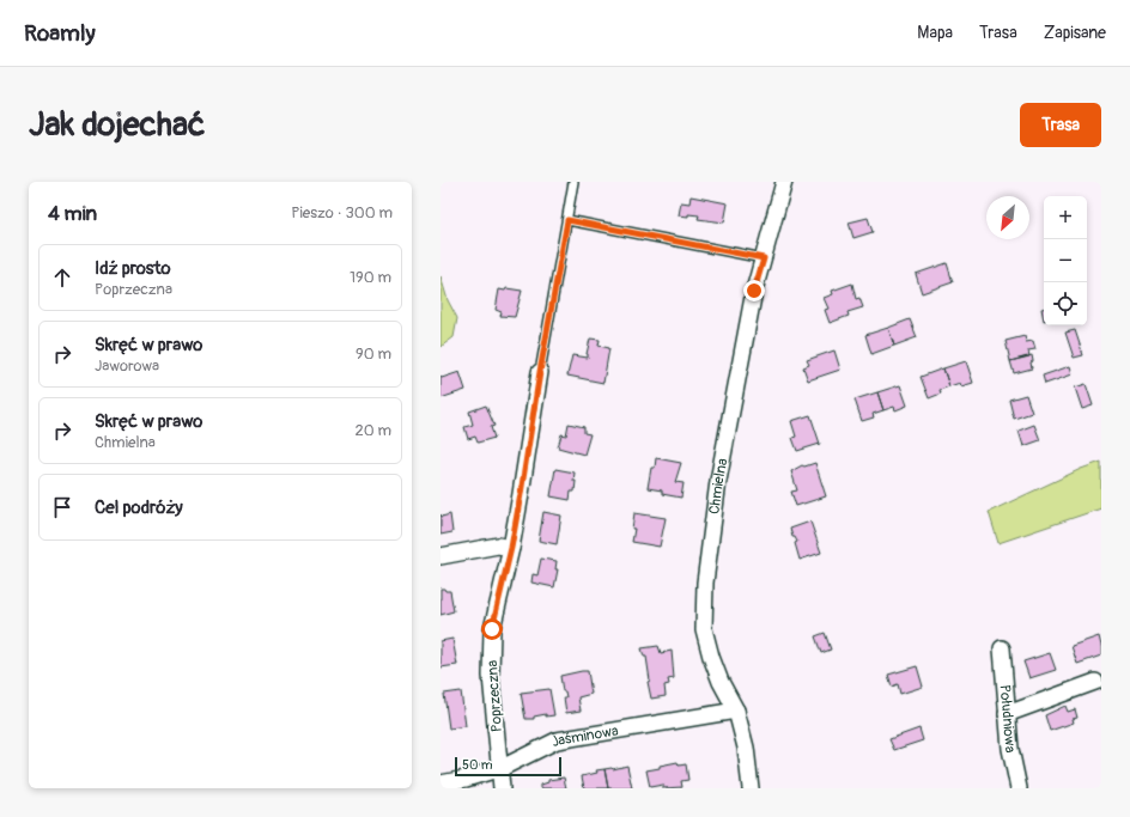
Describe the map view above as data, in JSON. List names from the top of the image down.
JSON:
{
  "streets": {
    "street": [
      "Chmielna",
      "Poprzeczna",
      "Południowa",
      "Jaśminowa"
    ]
  },
  "crossings": [
    ["Chmielna", "Jaśminowa"],
    ["Poprzeczna", "Jaśminowa"]
  ],
  "scale_bar": "50 m",
  "north": "bottom left",
  "page": {
    "header": "Roamly",
    "nav": ["Mapa", "Trasa", "Zapisane"],
    "buttons": "Trasa",
    "title": "Jak dojechać",
    "heading": ["4 min", "Pieszo · 300 m"],
    "map_buttons": ["+", "−"],
    "list": [
      ["Idź prosto", "Poprzeczna", "190 m"],
      ["Skręć w prawo", "Jaworowa", "90 m"],
      ["Skręć w prawo", "Chmielna", "20 m"],
      "Cel podróży"
    ],
    "scale": "50 m"
  }
}
